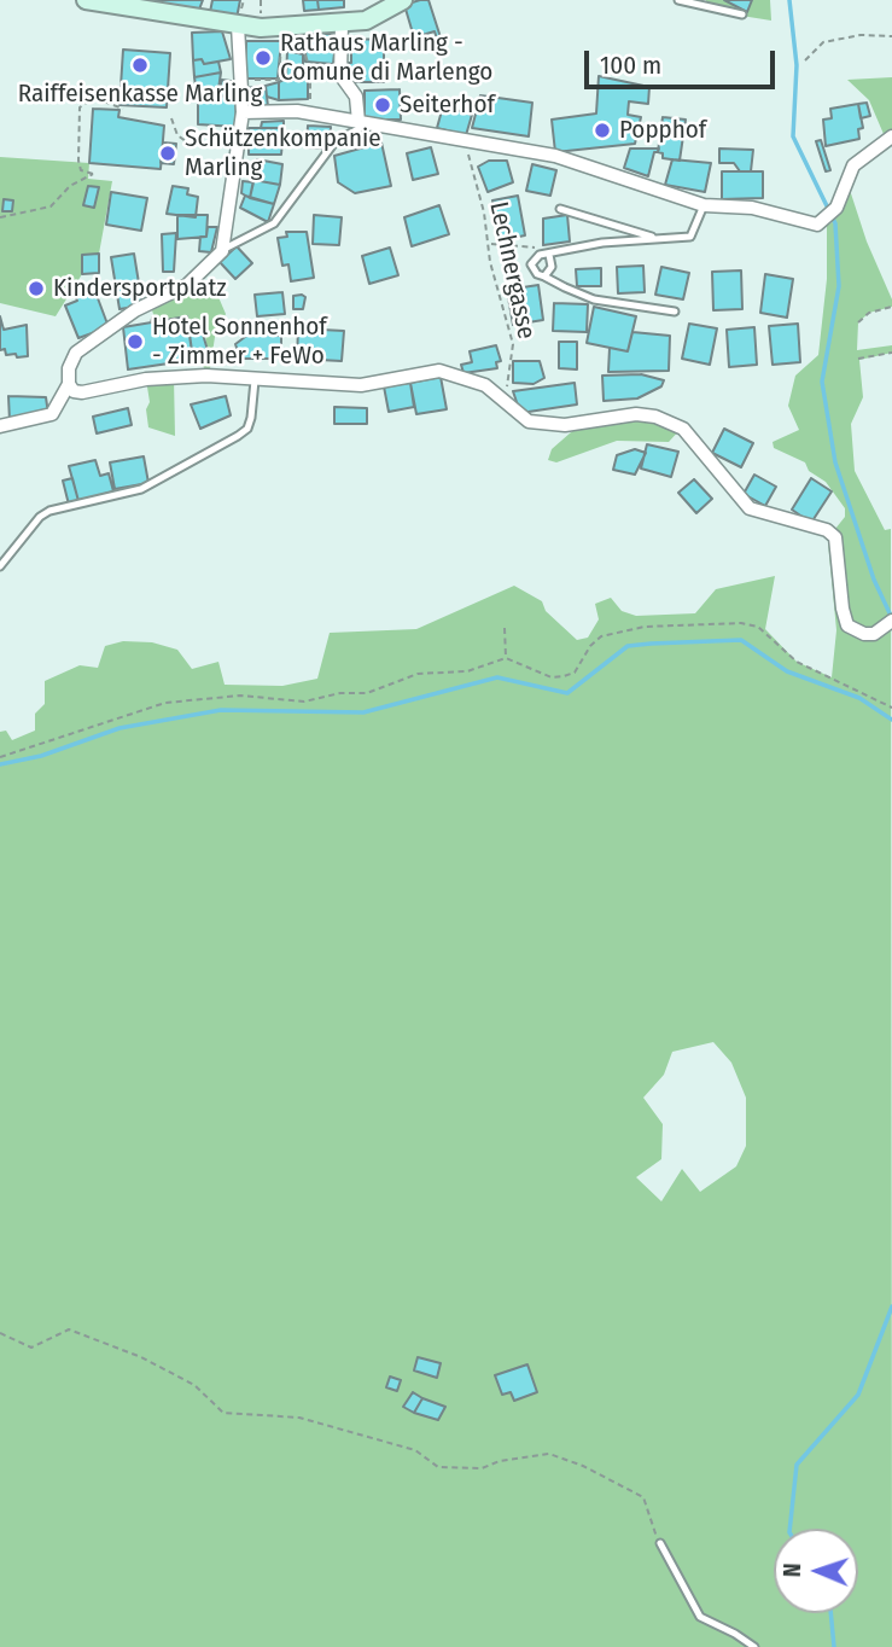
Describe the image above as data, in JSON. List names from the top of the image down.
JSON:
{
  "streets": {
    "path": ["Lechnergasse"]
  },
  "places": [
    "Rathaus Marling - Comune di Marlengo",
    "Raiffeisenkasse Marling",
    "Seiterhof",
    "Popphof",
    "Schützenkompanie Marling",
    "Kindersportplatz",
    "Hotel Sonnenhof - Zimmer + FeWo"
  ],
  "scale_bar": "100 m",
  "north": "left"
}
